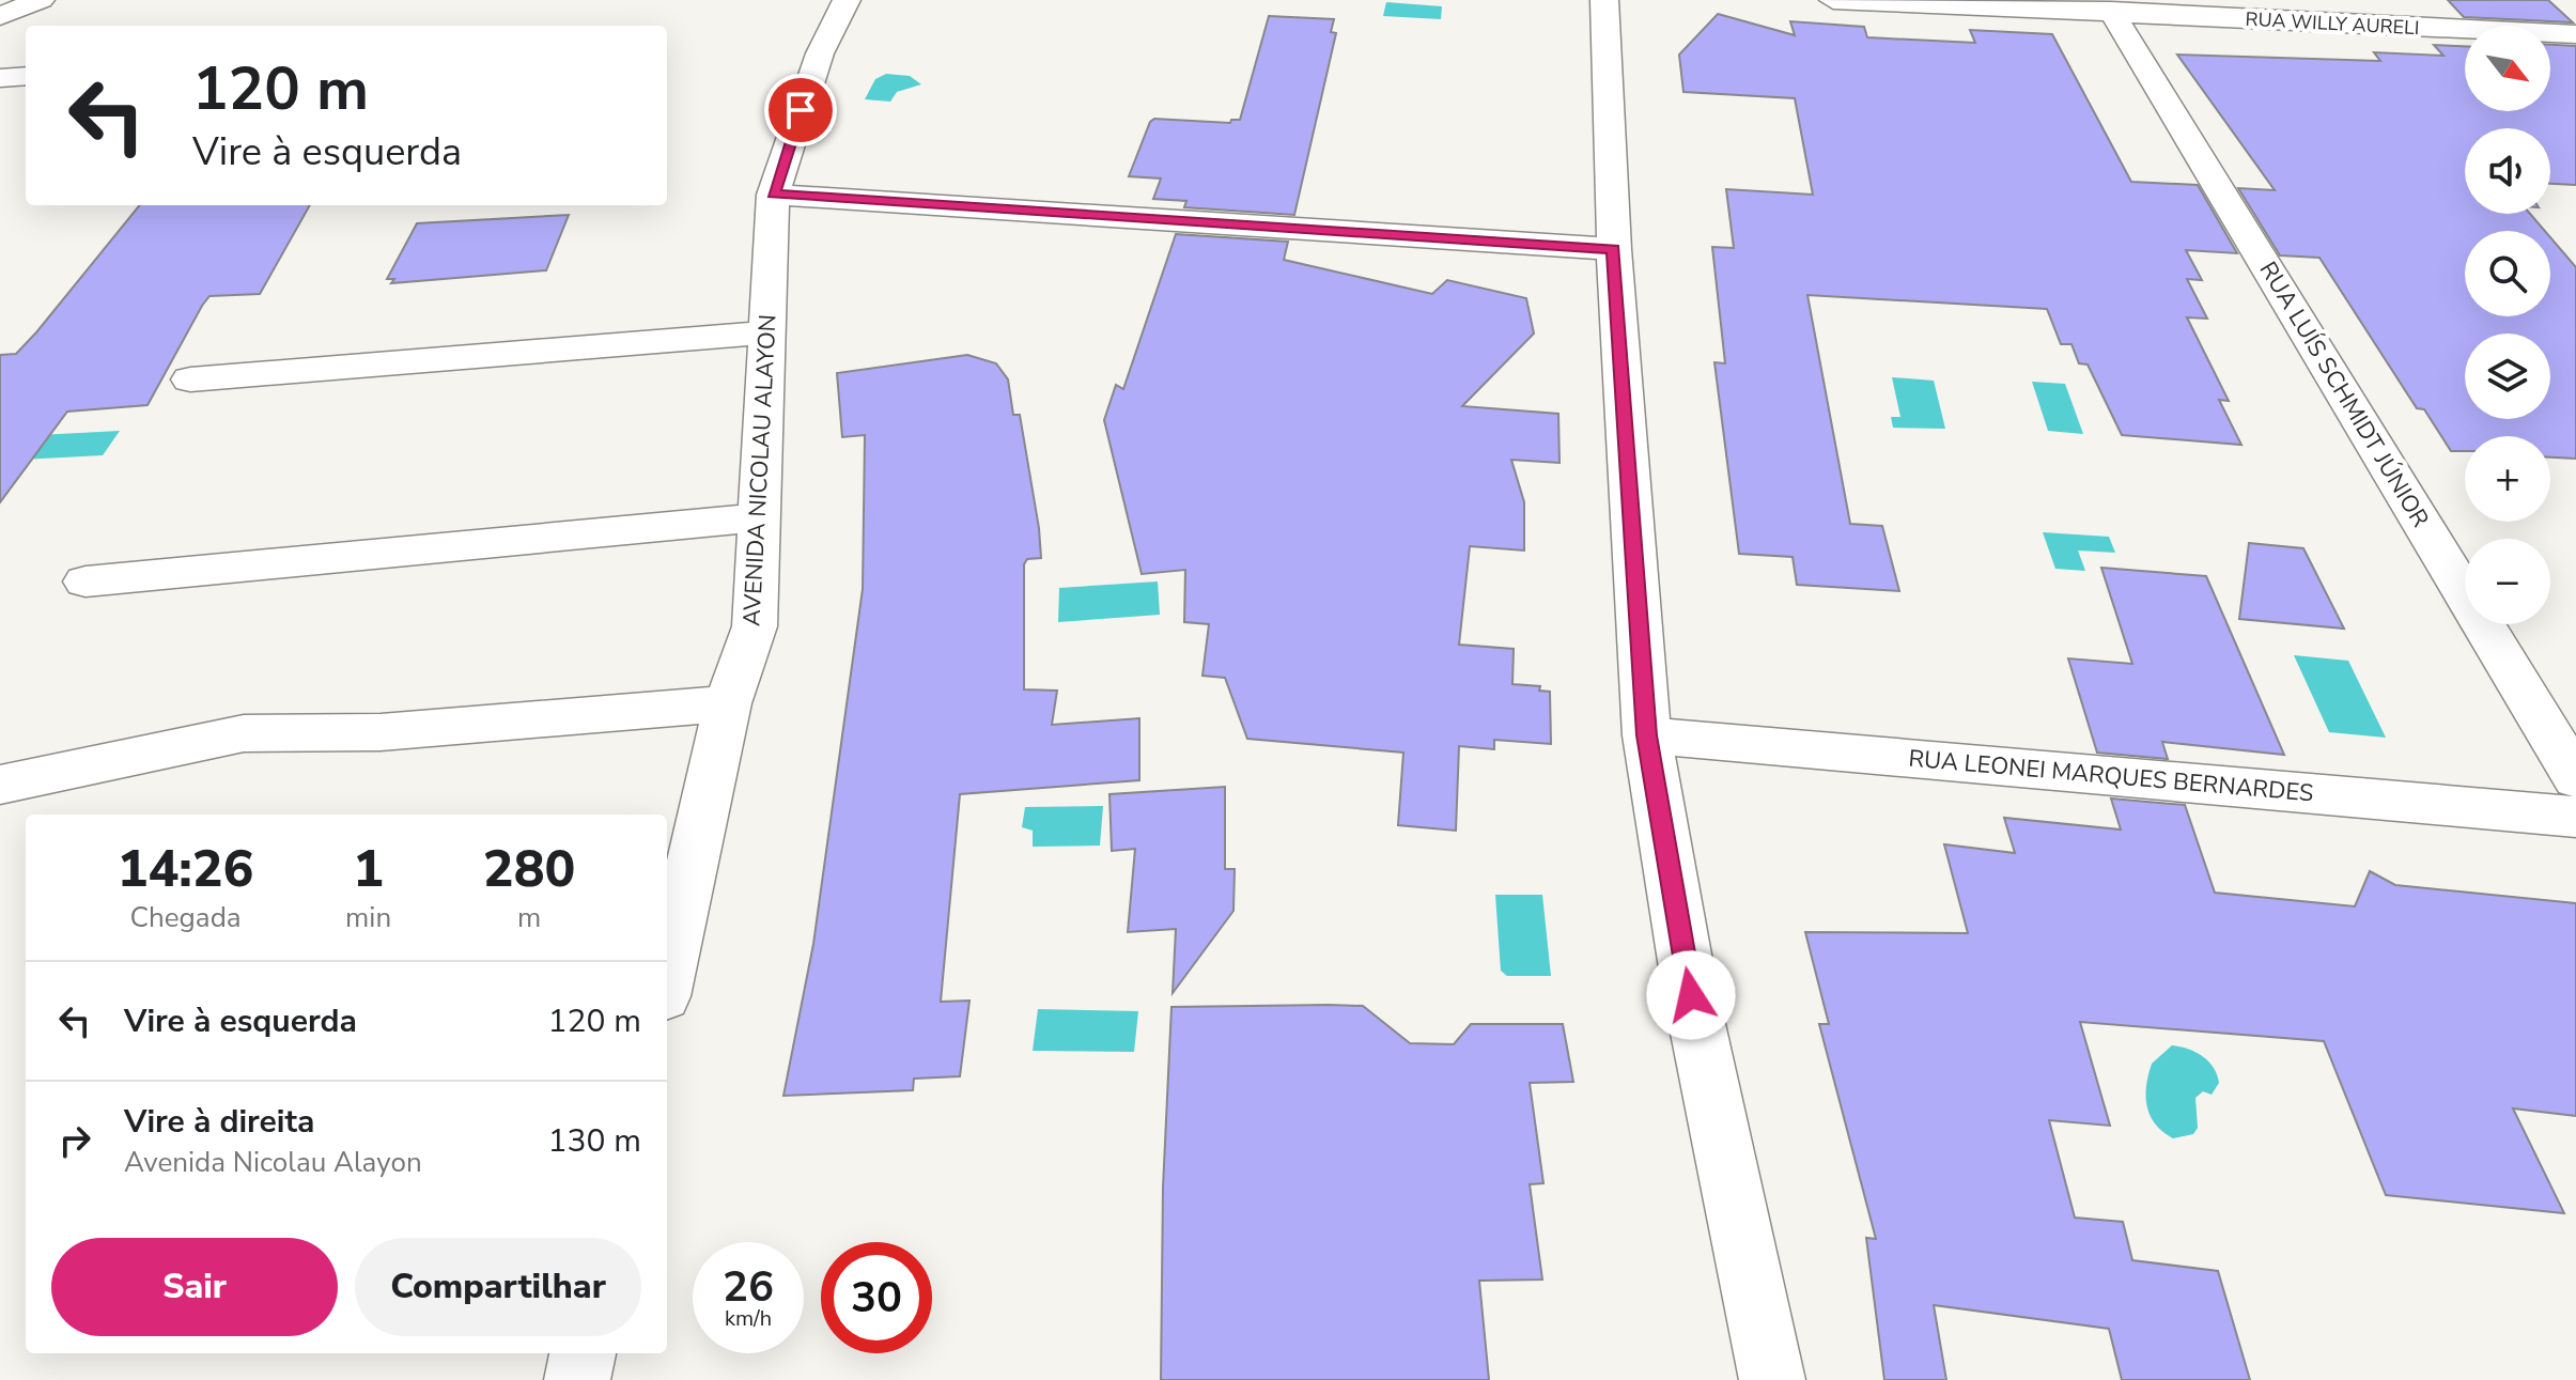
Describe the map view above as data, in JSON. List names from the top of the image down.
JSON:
{
  "streets": {
    "street": [
      "RUA WILLY AURELI",
      "RUA LUÍS SCHMIDT JÚNIOR",
      "AVENIDA NICOLAU ALAYON",
      "RUA LEONEI MARQUES BERNARDES"
    ]
  },
  "crossings": [
    ["RUA WILLY AURELI", "RUA LUÍS SCHMIDT JÚNIOR"]
  ],
  "north": "bottom right",
  "page": {
    "map_buttons": ["+", "−"],
    "turn": ["120 m", "Vire à esquerda"],
    "eta": [
      "14:26",
      "Chegada",
      "1",
      "min",
      "280",
      "m"
    ],
    "list": [
      {
        "name": "Vire à esquerda",
        "value": "120 m"
      },
      {
        "name": "Vire à direita",
        "note": "Avenida Nicolau Alayon",
        "value": "130 m"
      }
    ],
    "buttons": ["Sair", "Compartilhar"],
    "speed": "26 km/h",
    "limit": "30"
  }
}
